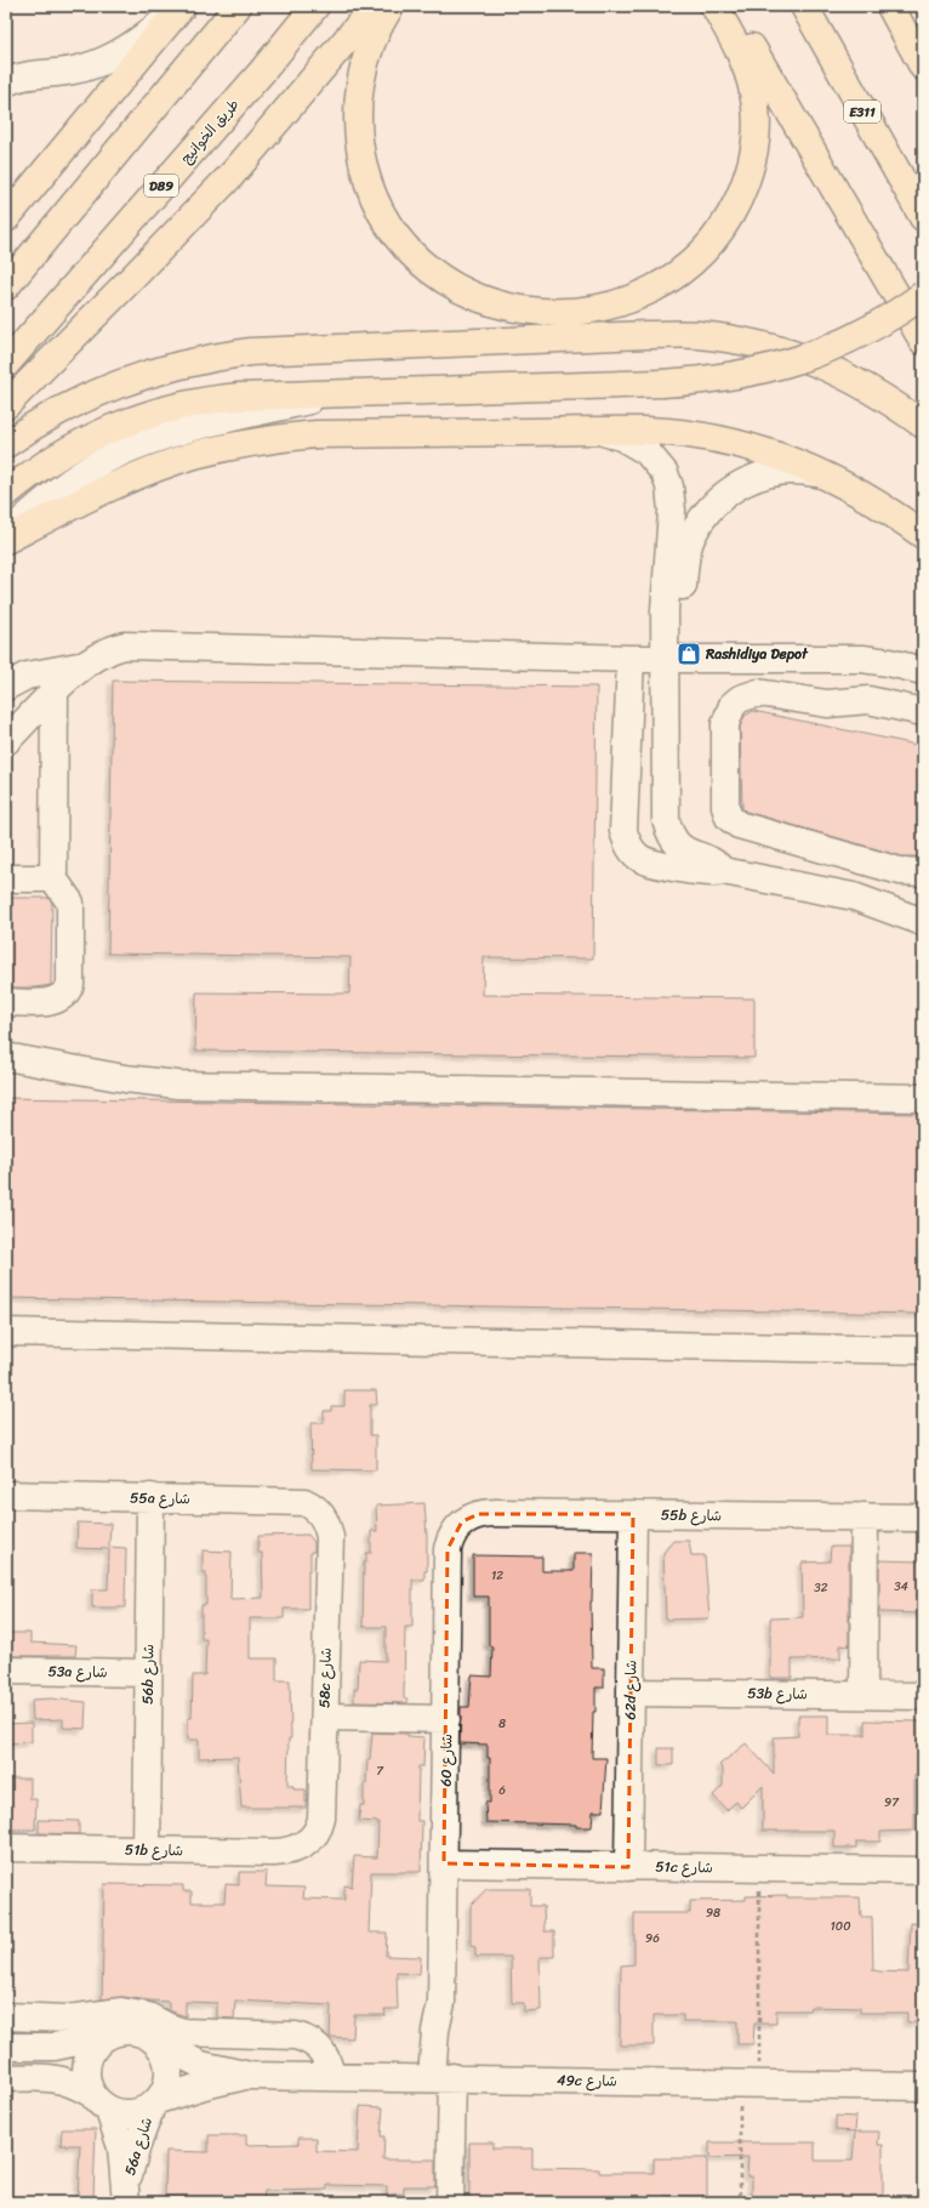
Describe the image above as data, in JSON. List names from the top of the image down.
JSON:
{
  "streets": {
    "main road": ["E311", "طريق الخوانيج", "D89"],
    "street": [
      "55a شارع",
      "55b شارع",
      "53a شارع",
      "56b شارع",
      "58c شارع",
      "62d شارع",
      "53b شارع",
      "شارع 60",
      "51b شارع",
      "51c شارع",
      "49c شارع",
      "56a شارع"
    ]
  },
  "crossings": [
    ["55a شارع", "56b شارع"],
    ["55a شارع", "58c شارع"],
    ["55b شارع", "62d شارع"],
    ["55b شارع", "شارع 60"],
    ["53a شارع", "56b شارع"],
    ["56b شارع", "51b شارع"],
    ["58c شارع", "51b شارع"],
    ["62d شارع", "53b شارع"],
    ["62d شارع", "51c شارع"],
    ["شارع 60", "51c شارع"],
    ["شارع 60", "49c شارع"],
    ["49c شارع", "56a شارع"]
  ],
  "places": {
    "shop": ["Rashidiya Depot"]
  },
  "house_numbers": [
    "12",
    "34",
    "32",
    "8",
    "7",
    "6",
    "97",
    "98",
    "100",
    "96"
  ]
}
